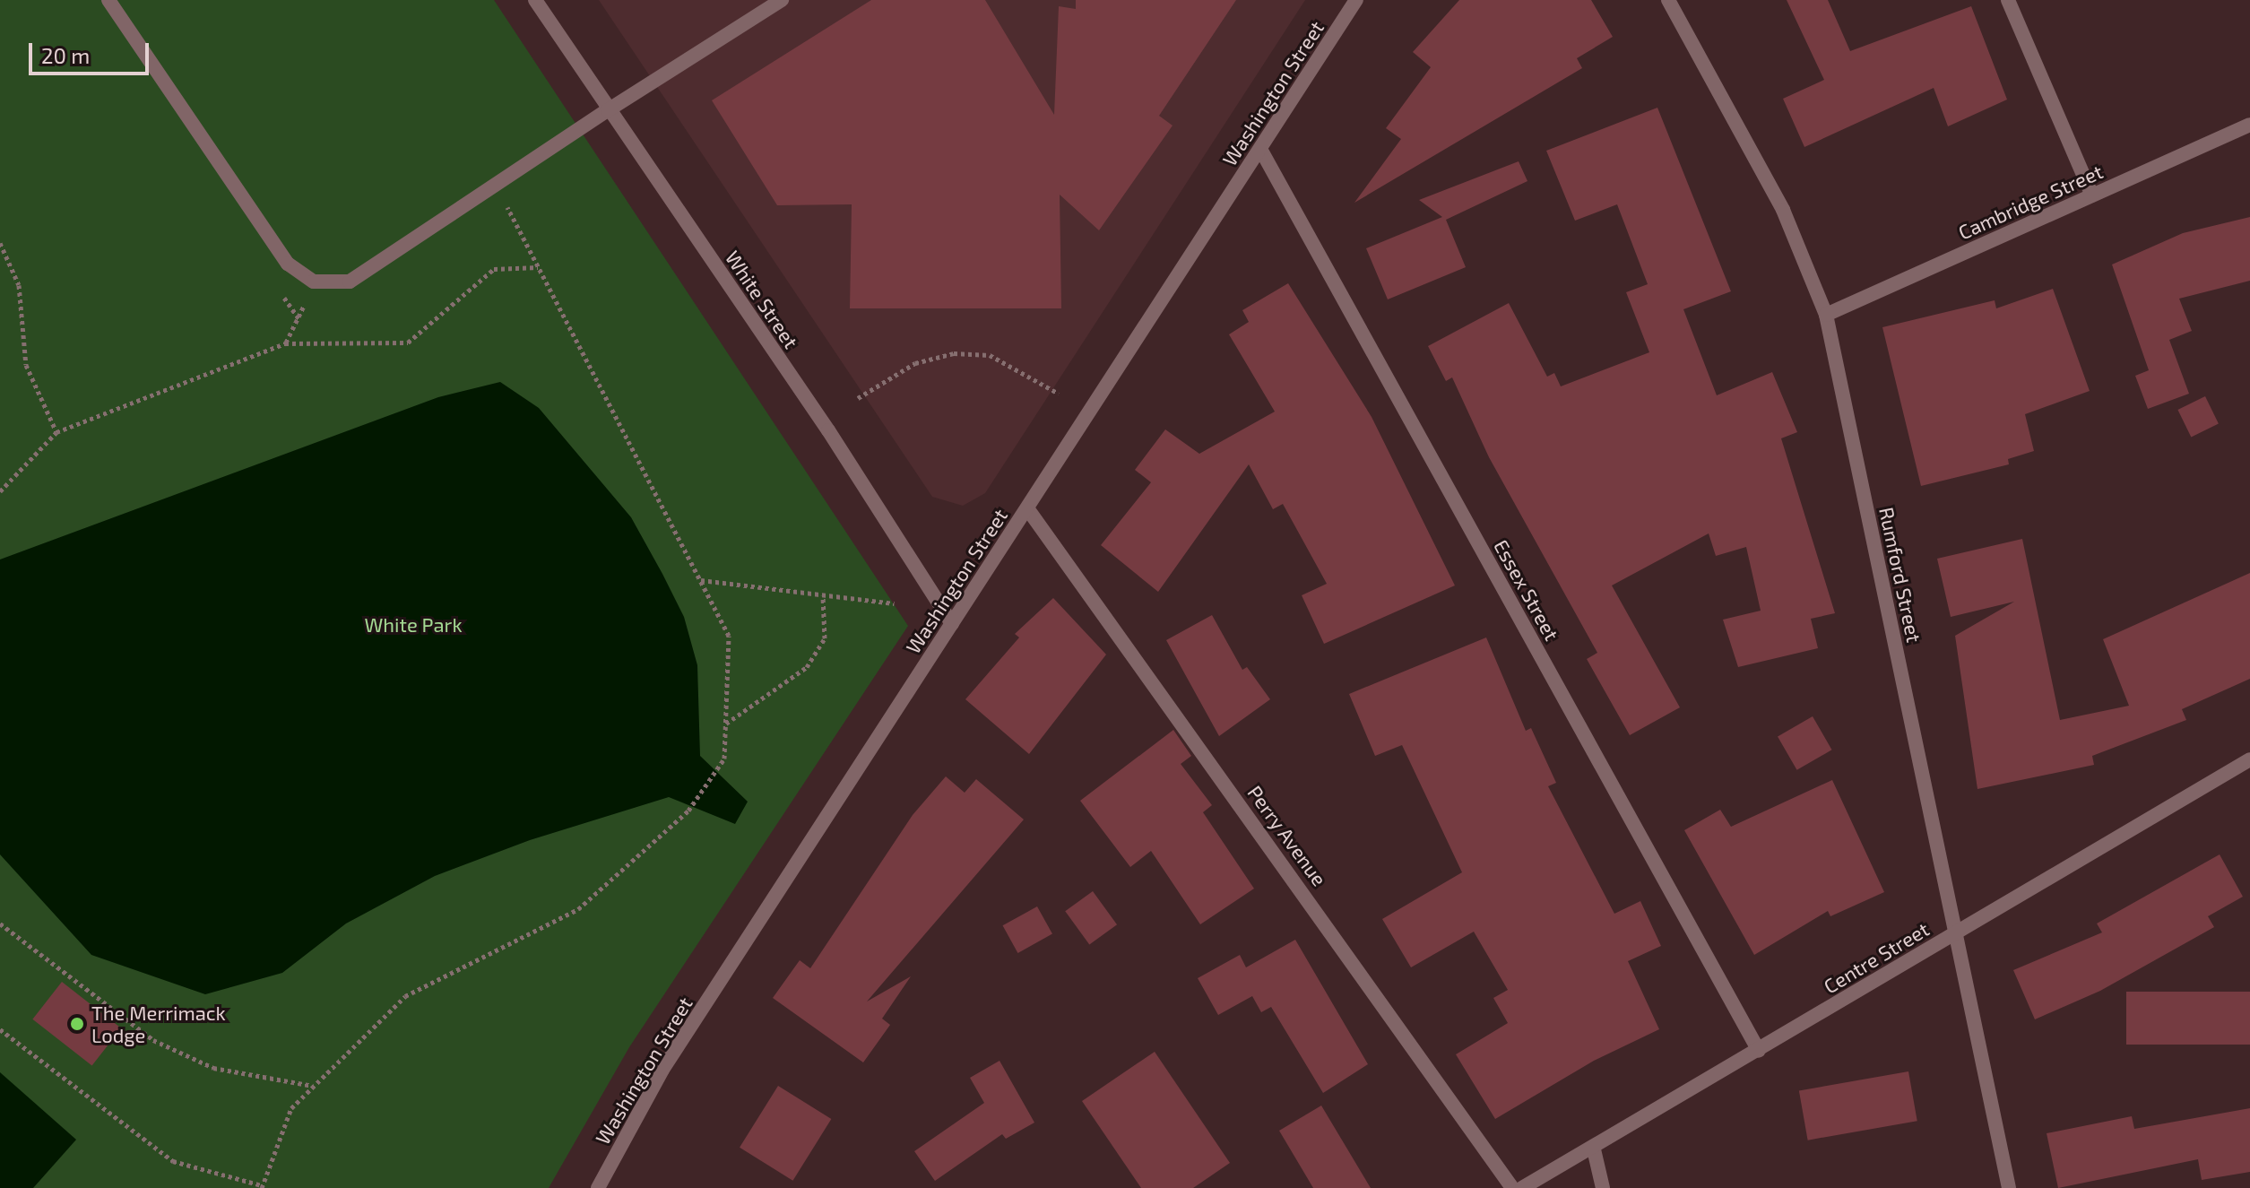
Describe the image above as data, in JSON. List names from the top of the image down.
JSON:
{
  "streets": {
    "street": [
      "Washington Street",
      "Cambridge Street",
      "White Street",
      "Rumford Street",
      "Essex Street",
      "Perry Avenue",
      "Centre Street"
    ]
  },
  "crossings": [
    ["Washington Street", "White Street"],
    ["Washington Street", "Essex Street"],
    ["Washington Street", "Perry Avenue"],
    ["Cambridge Street", "Rumford Street"],
    ["Rumford Street", "Centre Street"],
    ["Essex Street", "Centre Street"]
  ],
  "parks": ["White Park"],
  "places": ["The Merrimack Lodge"],
  "scale_bar": "20 m"
}
